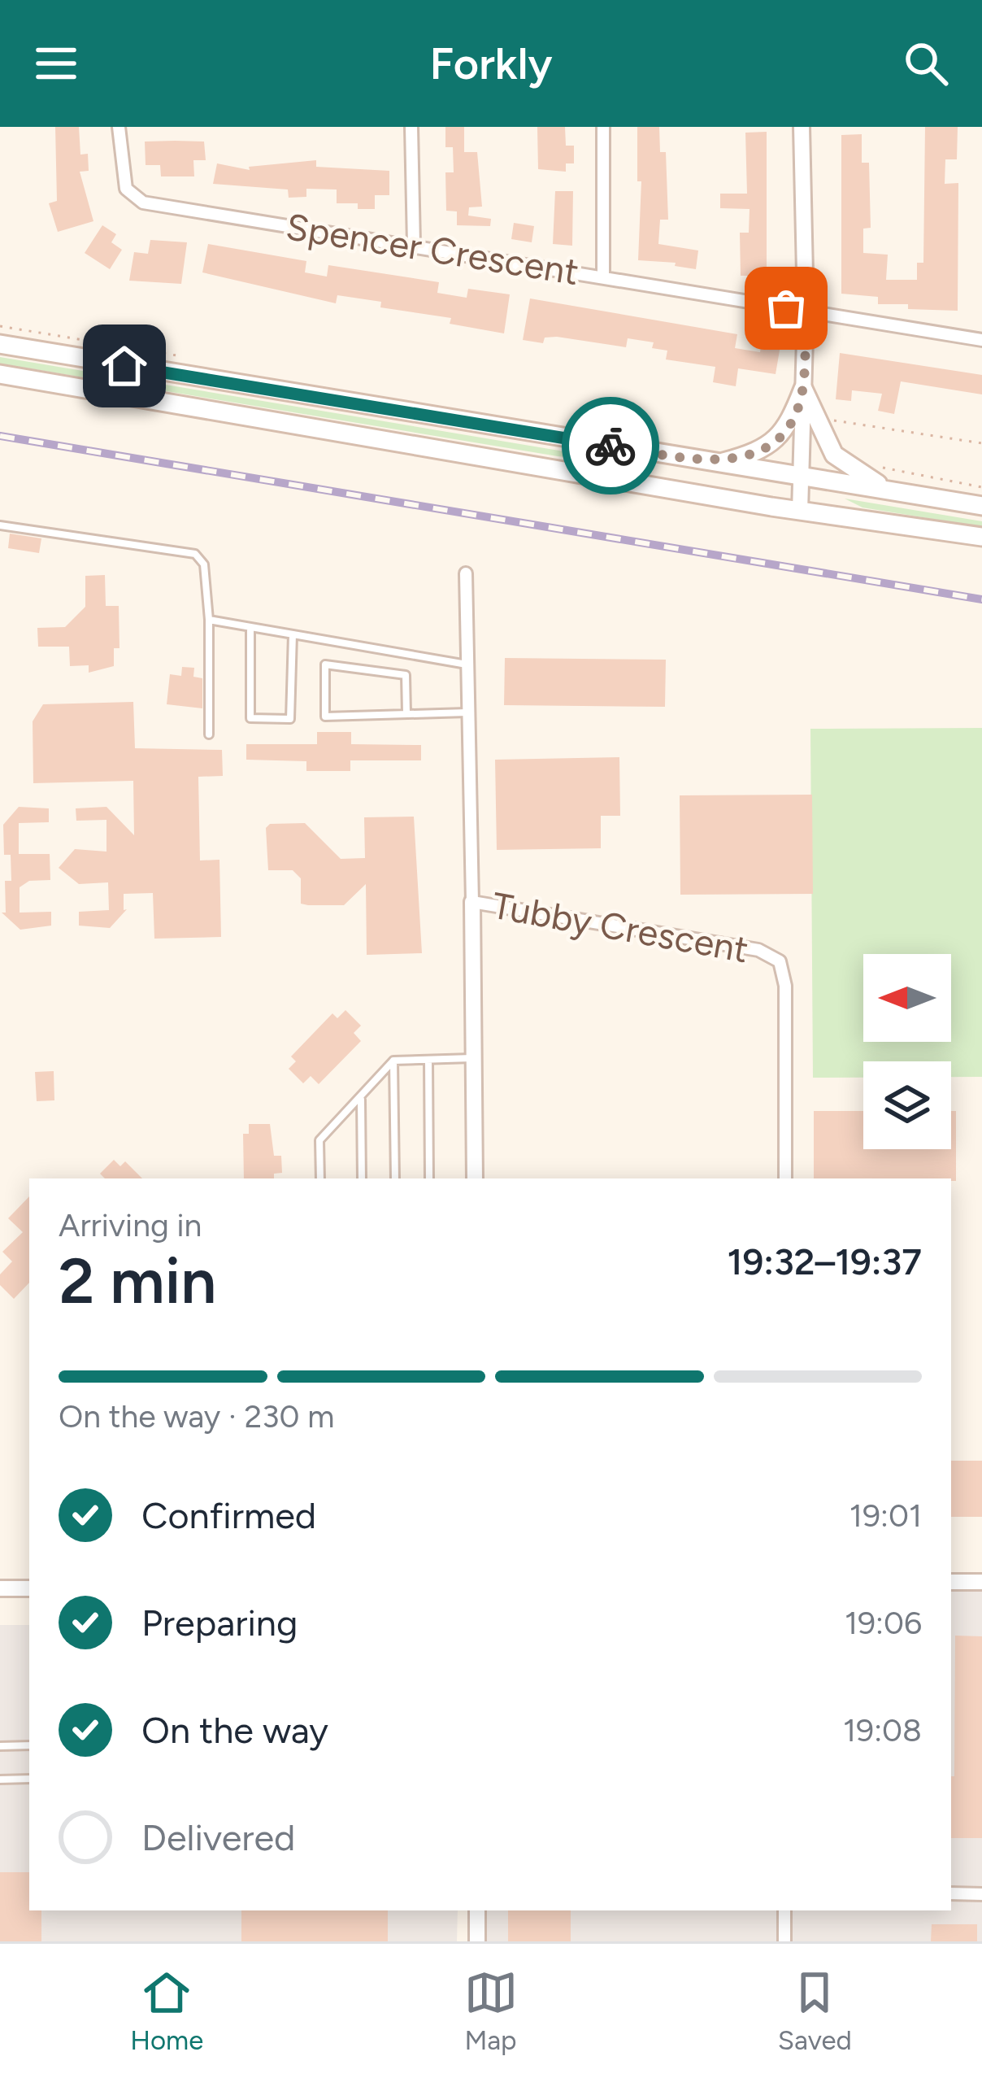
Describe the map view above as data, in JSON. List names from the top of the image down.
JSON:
{
  "streets": {
    "street": ["Spencer Crescent", "Tubby Crescent"]
  },
  "north": "left",
  "page": {
    "header": "Forkly",
    "heading": ["2 min", "Arriving in", "19:32–19:37"],
    "bar": "On the way · 230 m",
    "list": [
      ["Confirmed", "19:01"],
      ["Preparing", "19:06"],
      ["On the way", "19:08"],
      "Delivered"
    ],
    "tabs": ["Home", "Map", "Saved"]
  }
}
